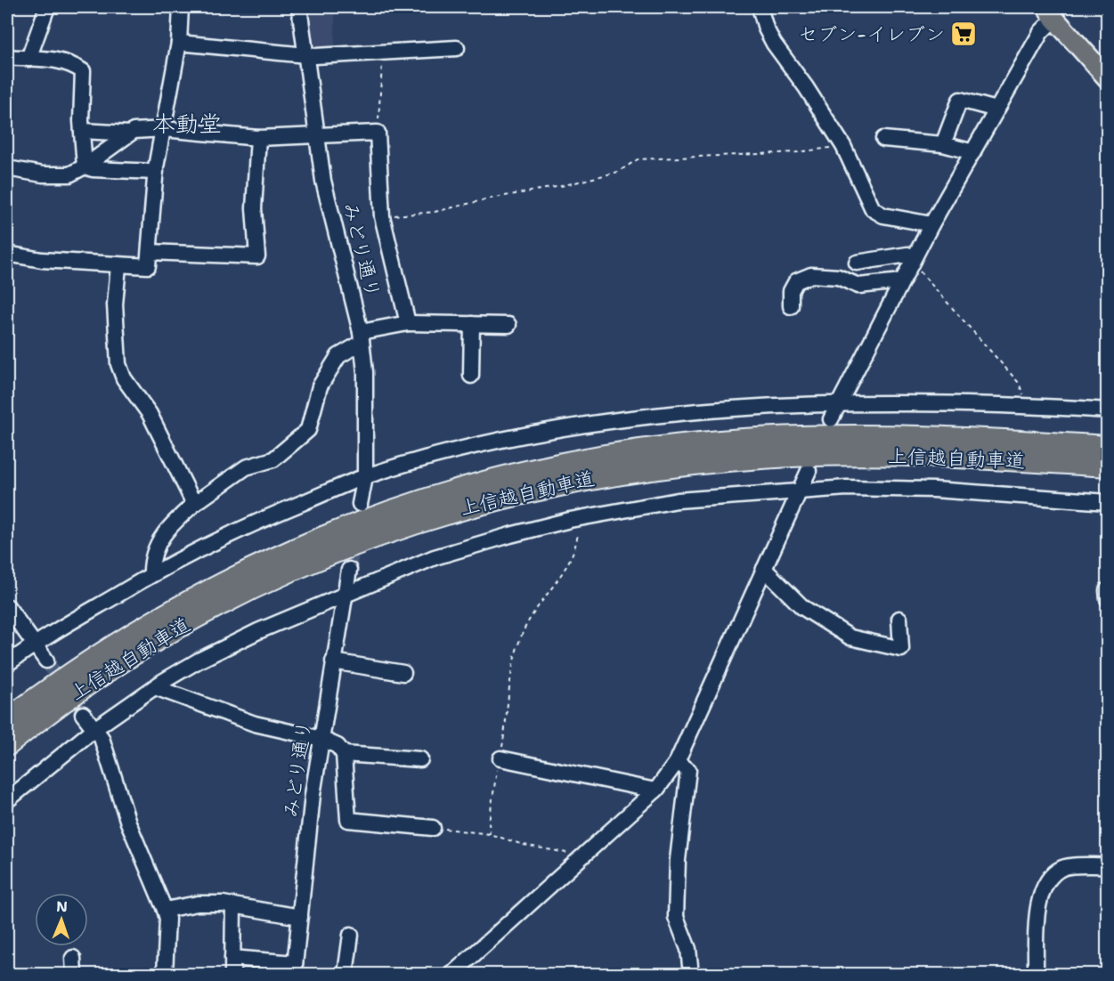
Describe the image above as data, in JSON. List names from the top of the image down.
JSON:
{
  "streets": {
    "highway": ["上信越自動車道"],
    "street": ["みどり通り"]
  },
  "districts": ["本動堂"],
  "places": {
    "supermarket": ["セブン-イレブン"]
  },
  "north": "top"
}
